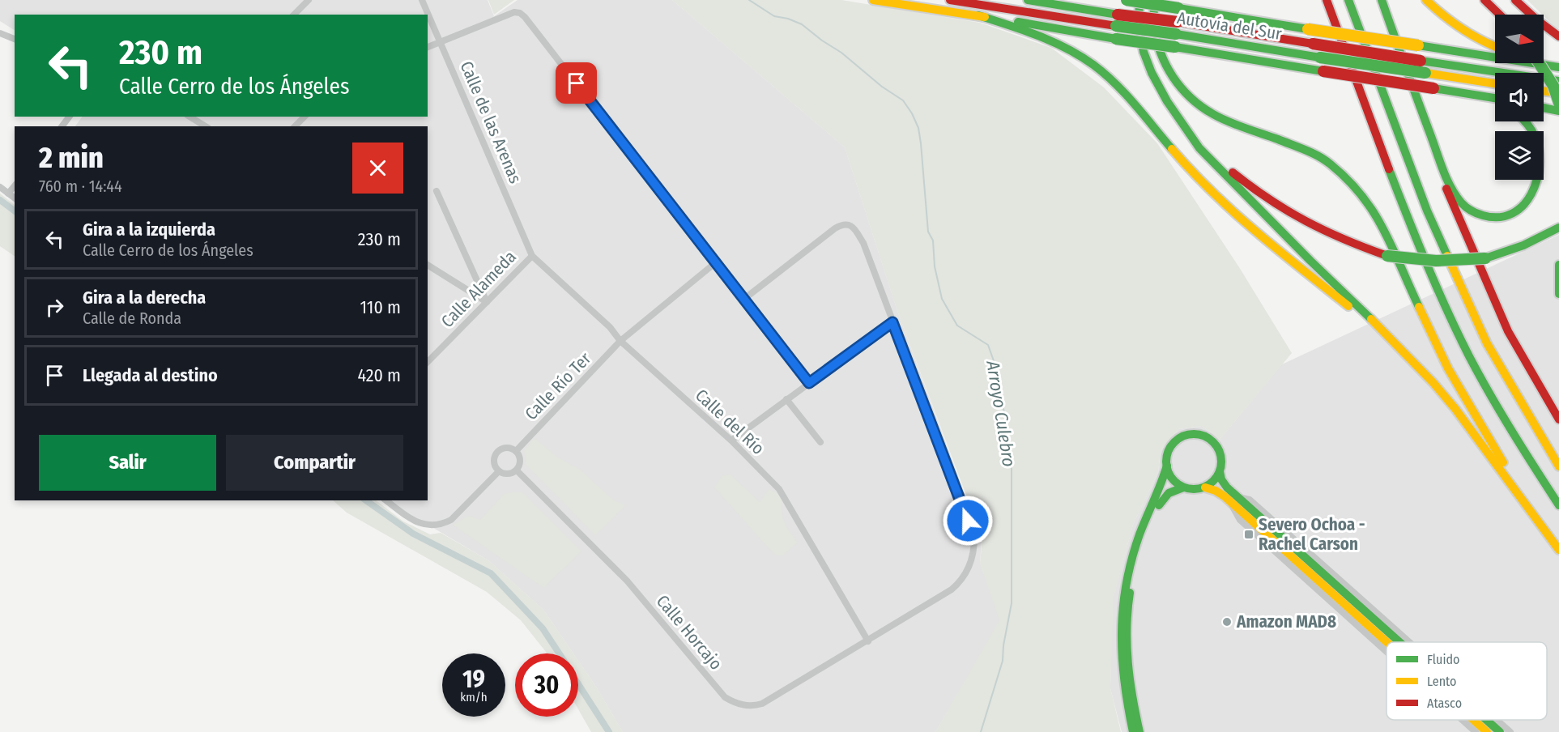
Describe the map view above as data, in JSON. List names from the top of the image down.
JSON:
{
  "streets": {
    "main road": ["Autovía del Sur"],
    "street": [
      "Calle de las Arenas",
      "Calle Alameda",
      "Calle Río Ter",
      "Calle del Río",
      "Calle Horcajo"
    ]
  },
  "crossings": [
    ["Calle de las Arenas", "Calle Alameda"],
    ["Calle de las Arenas", "Calle del Río"],
    ["Calle Alameda", "Calle del Río"],
    ["Calle Río Ter", "Calle del Río"],
    ["Calle Río Ter", "Calle Horcajo"],
    ["Calle del Río", "Calle Horcajo"]
  ],
  "water": ["Arroyo Culebro"],
  "places": {
    "transit": ["Severo Ochoa - Rachel Carson"],
    "other": ["Amazon MAD8"]
  },
  "legend": ["Fluido", "Lento", "Atasco"],
  "north": "right",
  "page": {
    "turn": ["230 m", "Calle Cerro de los Ángeles"],
    "heading": ["2 min", "760 m · 14:44"],
    "list": [
      {
        "name": "Gira a la izquierda",
        "note": "Calle Cerro de los Ángeles",
        "value": "230 m"
      },
      {
        "name": "Gira a la derecha",
        "note": "Calle de Ronda",
        "value": "110 m"
      },
      {
        "name": "Llegada al destino",
        "value": "420 m"
      }
    ],
    "buttons": ["Salir", "Compartir"],
    "speed": "19 km/h",
    "limit": "30"
  }
}
